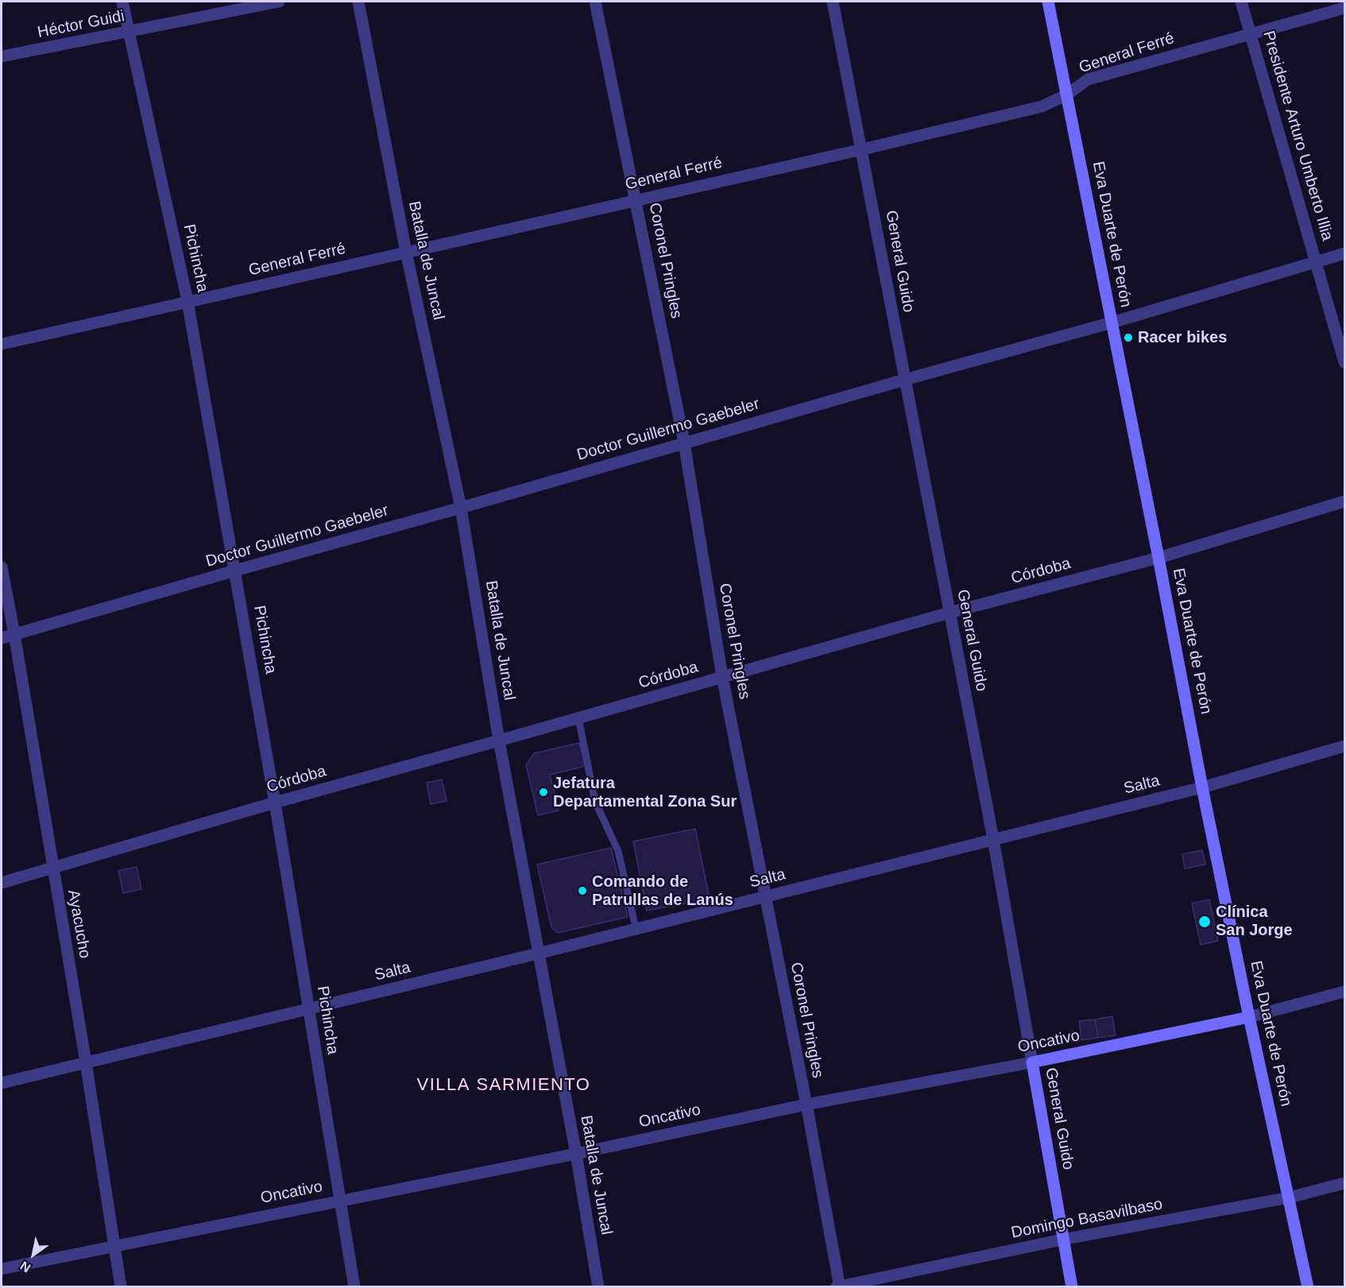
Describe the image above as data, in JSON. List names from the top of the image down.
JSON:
{
  "streets": {
    "main road": ["Eva Duarte de Perón", "General Guido", "Oncativo"],
    "street": [
      "Héctor Guidi",
      "General Ferré",
      "Presidente Arturo Umberto Illia",
      "Pichincha",
      "Batalla de Juncal",
      "Coronel Pringles",
      "Doctor Guillermo Gaebeler",
      "Córdoba",
      "Salta",
      "Ayacucho",
      "Domingo Basavilbaso"
    ]
  },
  "crossings": [
    ["Héctor Guidi", "Pichincha"],
    ["General Ferré", "Presidente Arturo Umberto Illia"],
    ["General Ferré", "Eva Duarte de Perón"],
    ["General Ferré", "Pichincha"],
    ["General Ferré", "Batalla de Juncal"],
    ["General Ferré", "Coronel Pringles"],
    ["General Ferré", "General Guido"],
    ["Presidente Arturo Umberto Illia", "Doctor Guillermo Gaebeler"],
    ["Eva Duarte de Perón", "Doctor Guillermo Gaebeler"],
    ["Eva Duarte de Perón", "Córdoba"],
    ["Eva Duarte de Perón", "Salta"],
    ["Eva Duarte de Perón", "Oncativo"],
    ["Eva Duarte de Perón", "Domingo Basavilbaso"],
    ["Pichincha", "Doctor Guillermo Gaebeler"],
    ["Pichincha", "Córdoba"],
    ["Pichincha", "Salta"],
    ["Pichincha", "Oncativo"],
    ["Batalla de Juncal", "Doctor Guillermo Gaebeler"],
    ["Batalla de Juncal", "Córdoba"],
    ["Batalla de Juncal", "Salta"],
    ["Batalla de Juncal", "Oncativo"],
    ["Coronel Pringles", "Doctor Guillermo Gaebeler"],
    ["Coronel Pringles", "Córdoba"],
    ["Coronel Pringles", "Salta"],
    ["Coronel Pringles", "Oncativo"],
    ["Coronel Pringles", "Domingo Basavilbaso"],
    ["General Guido", "Doctor Guillermo Gaebeler"],
    ["General Guido", "Córdoba"],
    ["General Guido", "Salta"],
    ["General Guido", "Oncativo"],
    ["General Guido", "Domingo Basavilbaso"],
    ["Doctor Guillermo Gaebeler", "Ayacucho"],
    ["Córdoba", "Ayacucho"],
    ["Salta", "Ayacucho"],
    ["Ayacucho", "Oncativo"]
  ],
  "districts": ["VILLA SARMIENTO"],
  "places": [
    "Racer bikes",
    "Jefatura Departamental Zona Sur",
    "Comando de Patrullas de Lanús",
    "Clínica San Jorge"
  ],
  "north": "bottom left"
}
